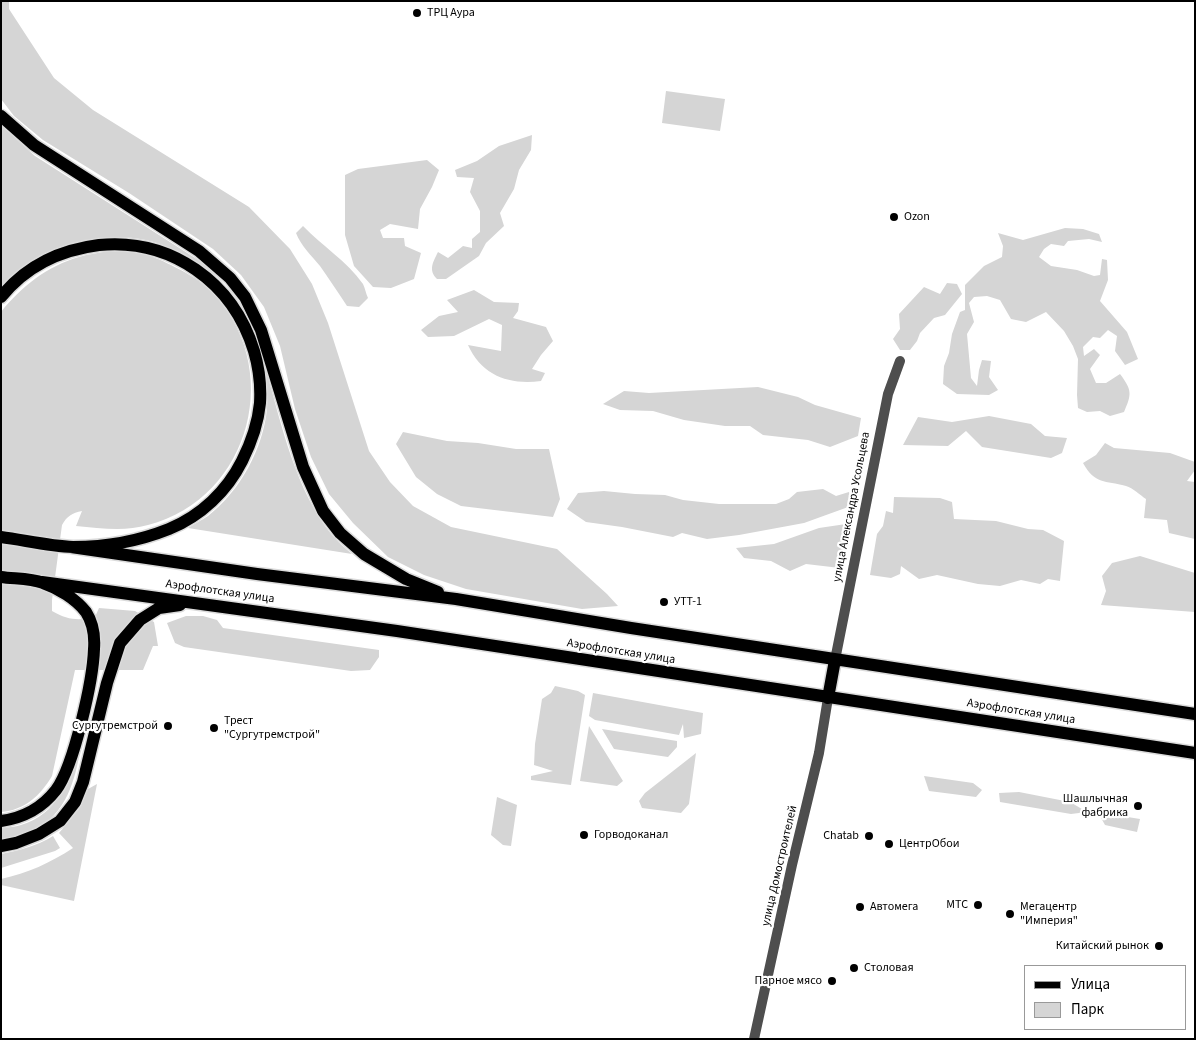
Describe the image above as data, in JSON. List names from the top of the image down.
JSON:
{
  "streets": {
    "main road": ["Аэрофлотская улица"],
    "street": ["улица Александра Усольцева", "улица Домостроителей"]
  },
  "crossings": [
    ["улица Александра Усольцева", "Аэрофлотская улица"],
    ["Аэрофлотская улица", "улица Домостроителей"]
  ],
  "places": [
    "ТРЦ Аура",
    "Ozon",
    "УТТ-1",
    "Сургутремстрой",
    "Трест \"Сургутремстрой\"",
    "Шашлычная фабрика",
    "Горводоканал",
    "Chatab",
    "ЦентрОбои",
    "МТС",
    "Автомега",
    "Мегацентр \"Империя\"",
    "Китайский рынок",
    "Столовая",
    "Парное мясо"
  ],
  "legend": ["Улица", "Парк"]
}
